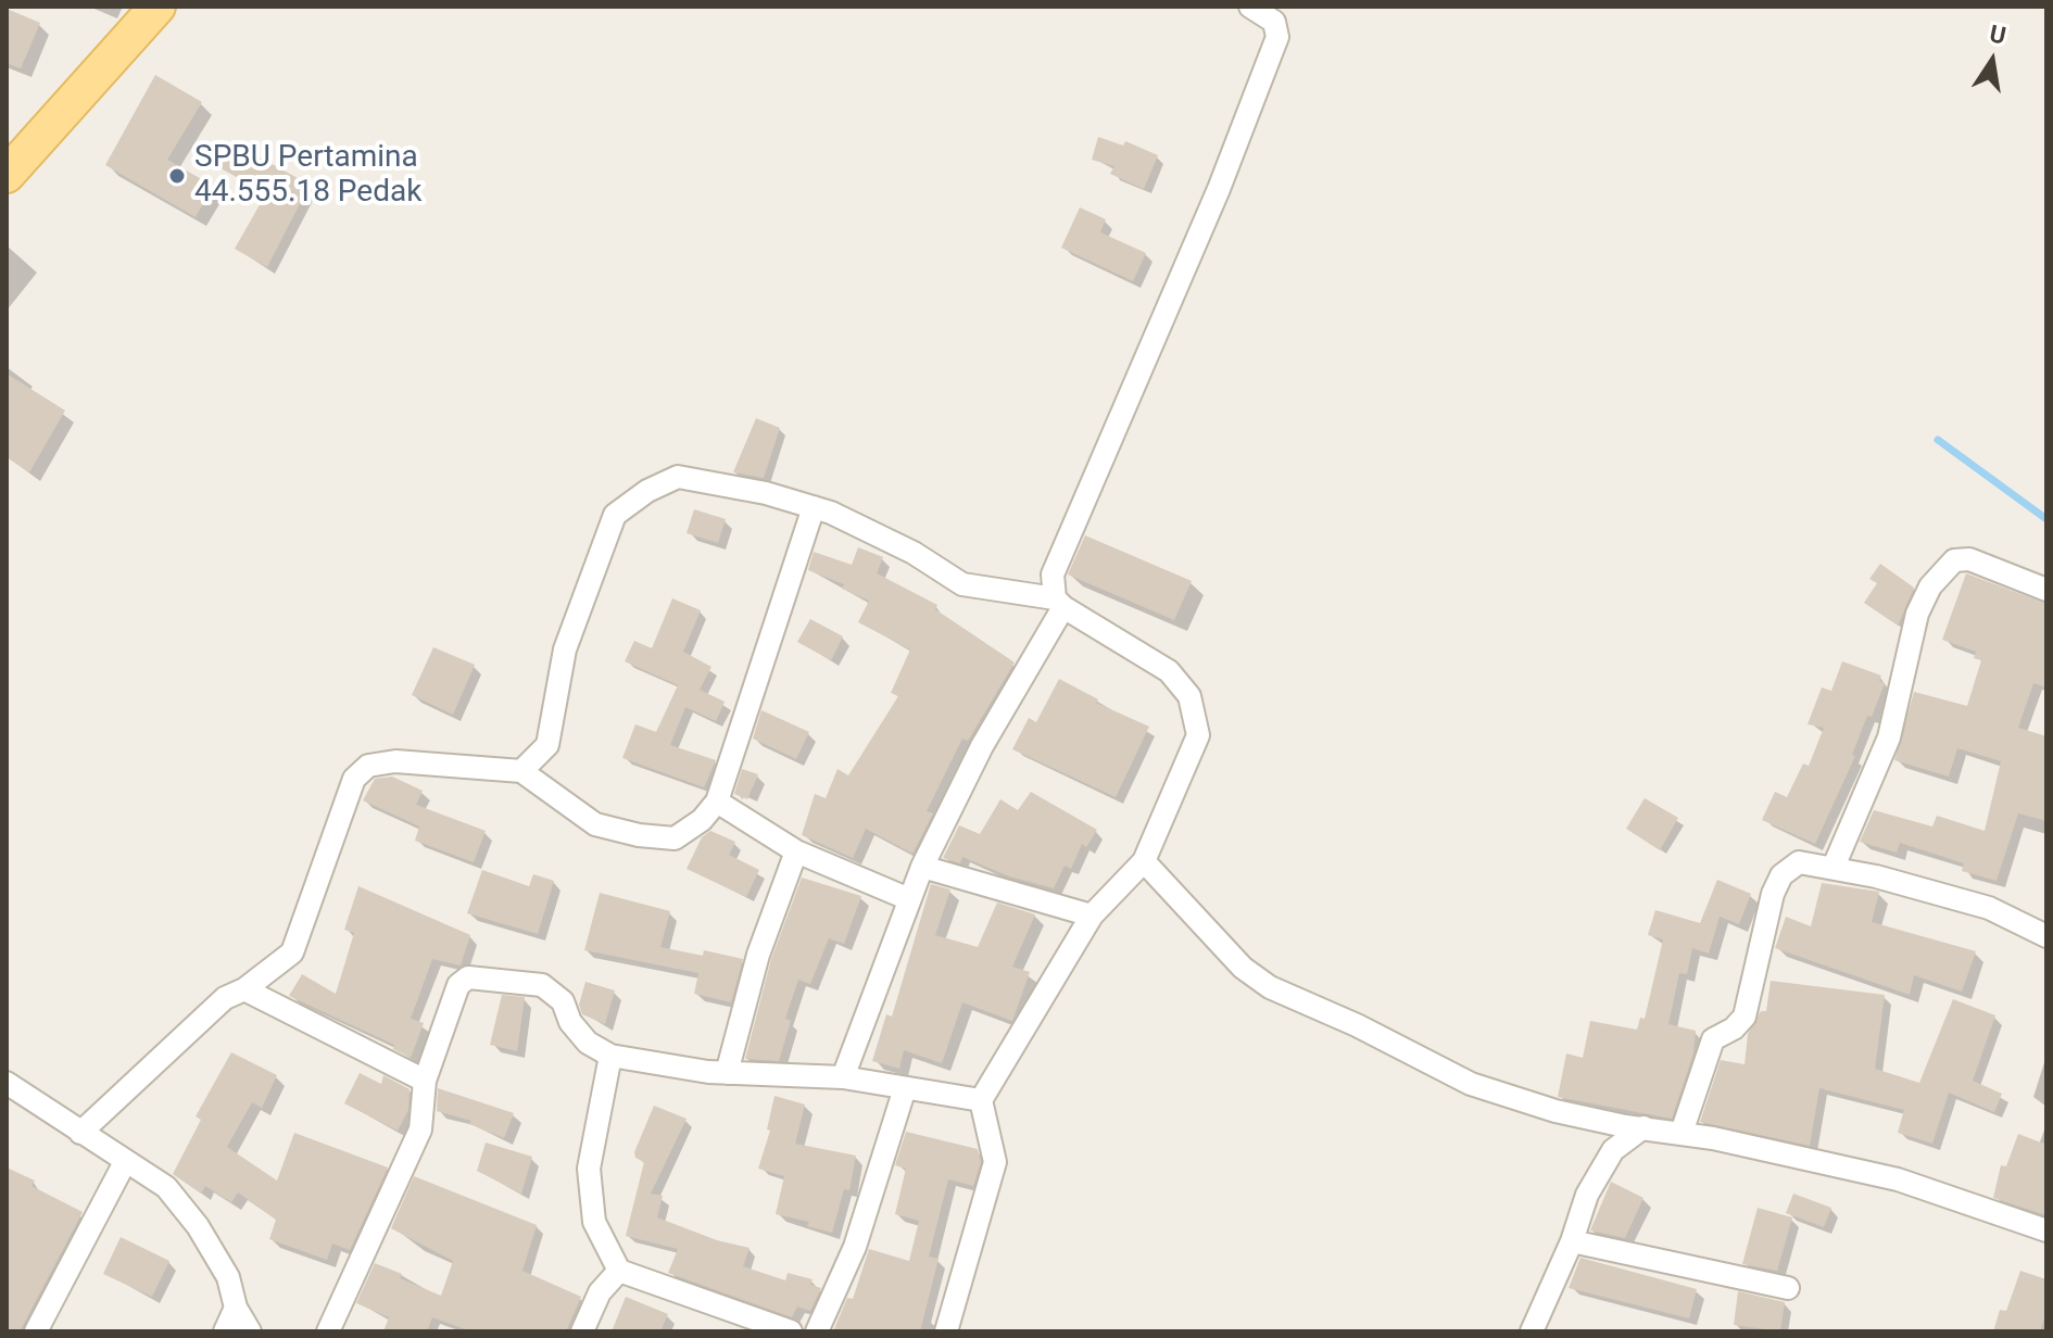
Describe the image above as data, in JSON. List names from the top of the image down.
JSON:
{
  "places": ["SPBU Pertamina 44.555.18 Pedak"],
  "north": "top"
}
